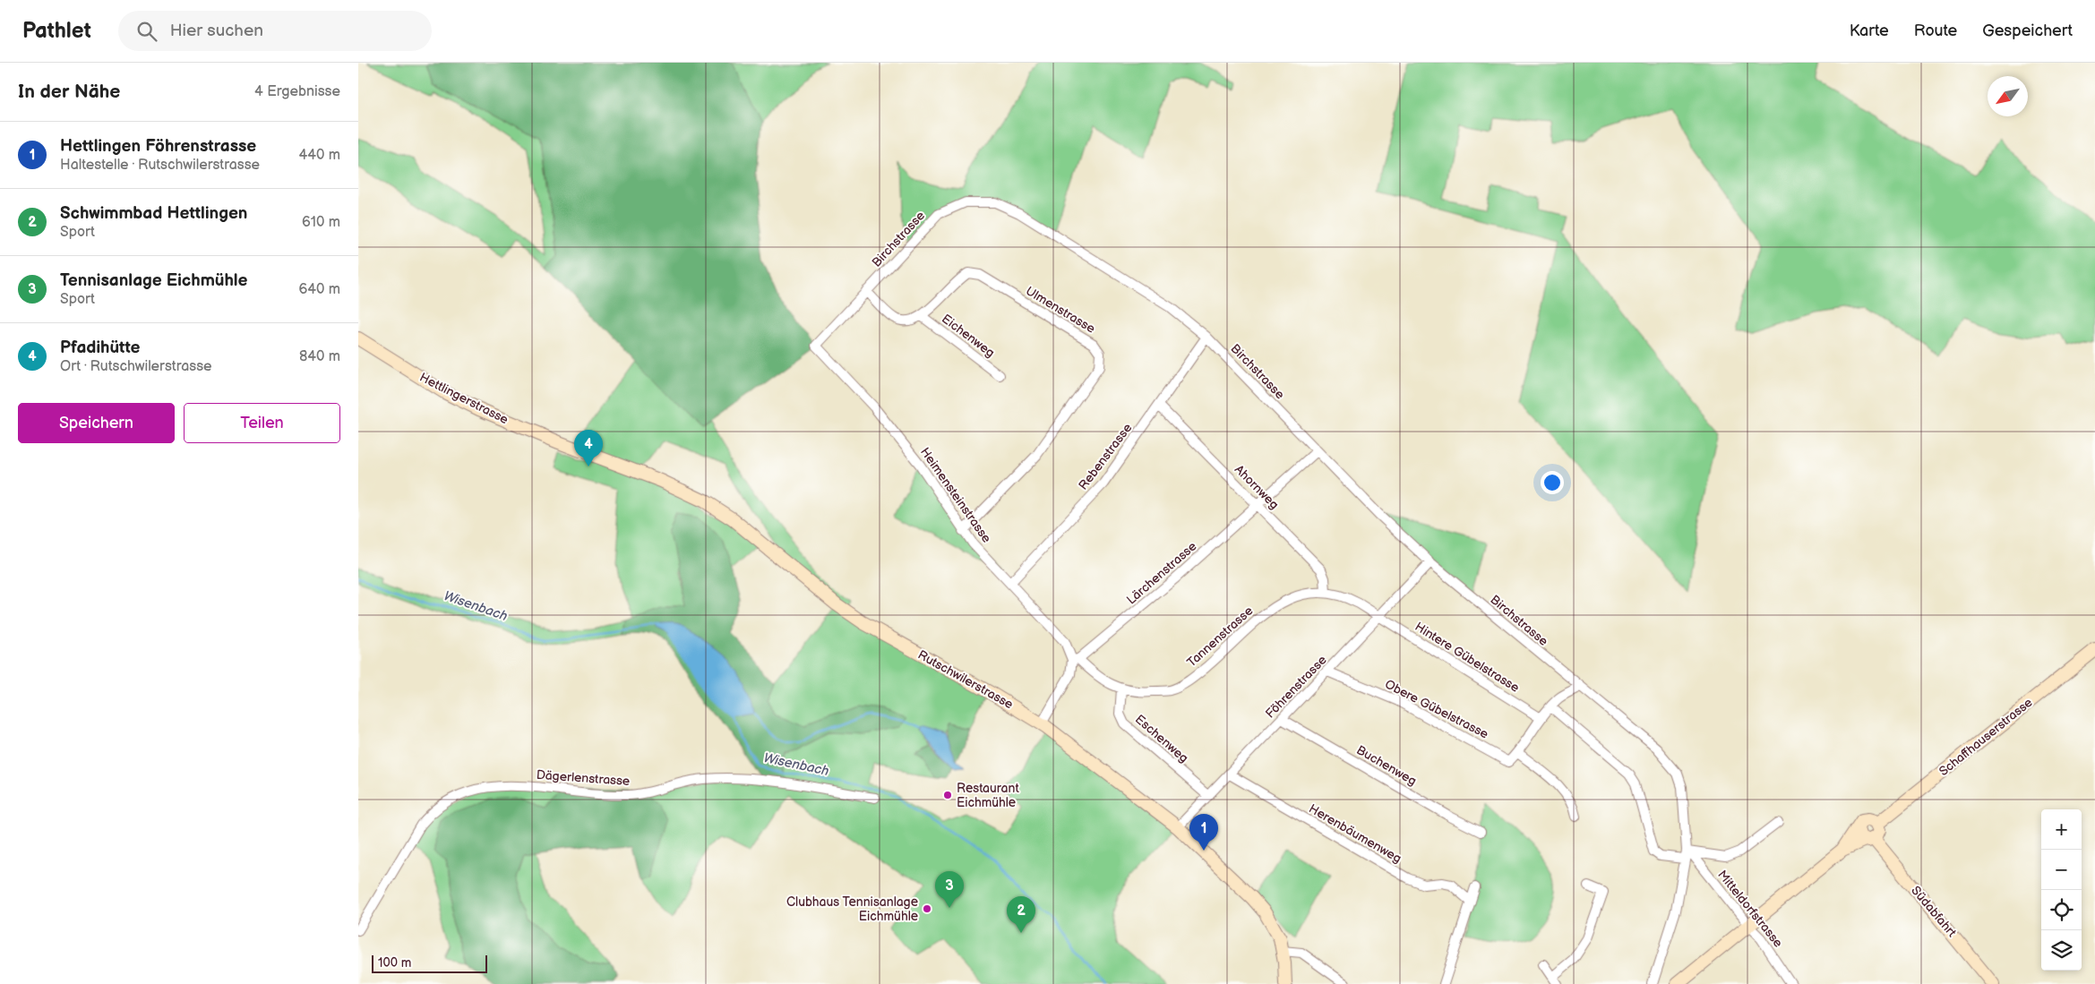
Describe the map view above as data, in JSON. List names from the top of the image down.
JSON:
{
  "streets": {
    "street": [
      "Birchstrasse",
      "Ulmenstrasse",
      "Eichenweg",
      "Hettlingerstrasse",
      "Rebenstrasse",
      "Ahornweg",
      "Heimensteinstrasse",
      "Lärchenstrasse",
      "Tannenstrasse",
      "Hintere Gübelstrasse",
      "Rutschwilerstrasse",
      "Föhrenstrasse",
      "Obere Gübelstrasse",
      "Schaffhauserstrasse",
      "Eschenweg",
      "Buchenweg",
      "Dägerlenstrasse",
      "Herenbäumenweg",
      "Mitteldorfstrasse",
      "Südabfahrt"
    ]
  },
  "crossings": [
    ["Birchstrasse", "Rebenstrasse"],
    ["Birchstrasse", "Heimensteinstrasse"],
    ["Birchstrasse", "Lärchenstrasse"],
    ["Birchstrasse", "Föhrenstrasse"],
    ["Birchstrasse", "Mitteldorfstrasse"],
    ["Ulmenstrasse", "Eichenweg"],
    ["Ulmenstrasse", "Heimensteinstrasse"],
    ["Hettlingerstrasse", "Rutschwilerstrasse"],
    ["Rebenstrasse", "Ahornweg"],
    ["Rebenstrasse", "Heimensteinstrasse"],
    ["Ahornweg", "Lärchenstrasse"],
    ["Ahornweg", "Tannenstrasse"],
    ["Heimensteinstrasse", "Lärchenstrasse"],
    ["Heimensteinstrasse", "Tannenstrasse"],
    ["Lärchenstrasse", "Tannenstrasse"],
    ["Tannenstrasse", "Hintere Gübelstrasse"],
    ["Tannenstrasse", "Föhrenstrasse"],
    ["Tannenstrasse", "Eschenweg"],
    ["Hintere Gübelstrasse", "Föhrenstrasse"],
    ["Rutschwilerstrasse", "Föhrenstrasse"],
    ["Föhrenstrasse", "Obere Gübelstrasse"],
    ["Föhrenstrasse", "Eschenweg"],
    ["Föhrenstrasse", "Buchenweg"],
    ["Föhrenstrasse", "Herenbäumenweg"],
    ["Schaffhauserstrasse", "Südabfahrt"]
  ],
  "water": ["Wisenbach"],
  "places": ["Restaurant Eichmühle", "Clubhaus Tennisanlage Eichmühle"],
  "scale_bar": "100 m",
  "north": "bottom left",
  "page": {
    "header": "Pathlet",
    "search": "Hier suchen",
    "nav": ["Karte", "Route", "Gespeichert"],
    "heading": ["In der Nähe", "4 Ergebnisse"],
    "list": [
      {
        "mark": "1",
        "name": "Hettlingen Föhrenstrasse",
        "note": "Haltestelle · Rutschwilerstrasse",
        "value": "440 m"
      },
      {
        "mark": "2",
        "name": "Schwimmbad Hettlingen",
        "note": "Sport",
        "value": "610 m"
      },
      {
        "mark": "3",
        "name": "Tennisanlage Eichmühle",
        "note": "Sport",
        "value": "640 m"
      },
      {
        "mark": "4",
        "name": "Pfadihütte",
        "note": "Ort · Rutschwilerstrasse",
        "value": "840 m"
      }
    ],
    "buttons": ["Speichern", "Teilen"],
    "pins": [
      "4",
      "1",
      "3",
      "2"
    ],
    "map_buttons": ["+", "−"],
    "scale": "100 m"
  }
}
